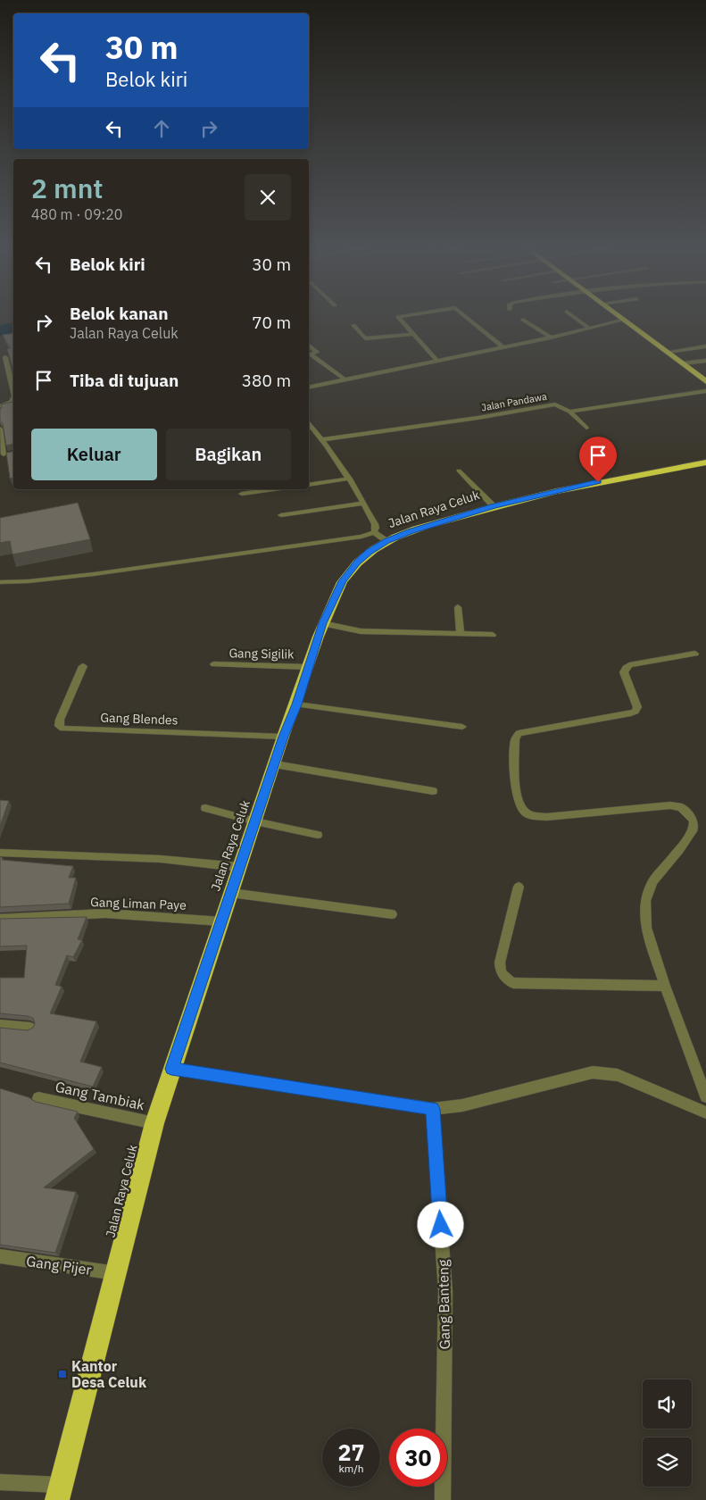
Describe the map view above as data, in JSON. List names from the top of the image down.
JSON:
{
  "streets": {
    "highway": ["Jalan Raya Celuk"],
    "street": [
      "Jalan Pandawa",
      "Gang Sigilik",
      "Gang Blendes",
      "Gang Liman Paye",
      "Gang Tambiak",
      "Gang Pijer",
      "Gang Banteng"
    ]
  },
  "crossings": [
    ["Jalan Raya Celuk", "Gang Sigilik"],
    ["Jalan Raya Celuk", "Gang Blendes"],
    ["Jalan Raya Celuk", "Gang Liman Paye"],
    ["Jalan Raya Celuk", "Gang Tambiak"],
    ["Jalan Raya Celuk", "Gang Pijer"]
  ],
  "places": {
    "transit": ["Kantor Desa Celuk"]
  },
  "page": {
    "turn": ["30 m", "Belok kiri"],
    "heading": ["2 mnt", "480 m · 09:20"],
    "list": [
      {
        "name": "Belok kiri",
        "value": "30 m"
      },
      {
        "name": "Belok kanan",
        "note": "Jalan Raya Celuk",
        "value": "70 m"
      },
      {
        "name": "Tiba di tujuan",
        "value": "380 m"
      }
    ],
    "buttons": ["Keluar", "Bagikan"],
    "speed": "27 km/h",
    "limit": "30"
  }
}
